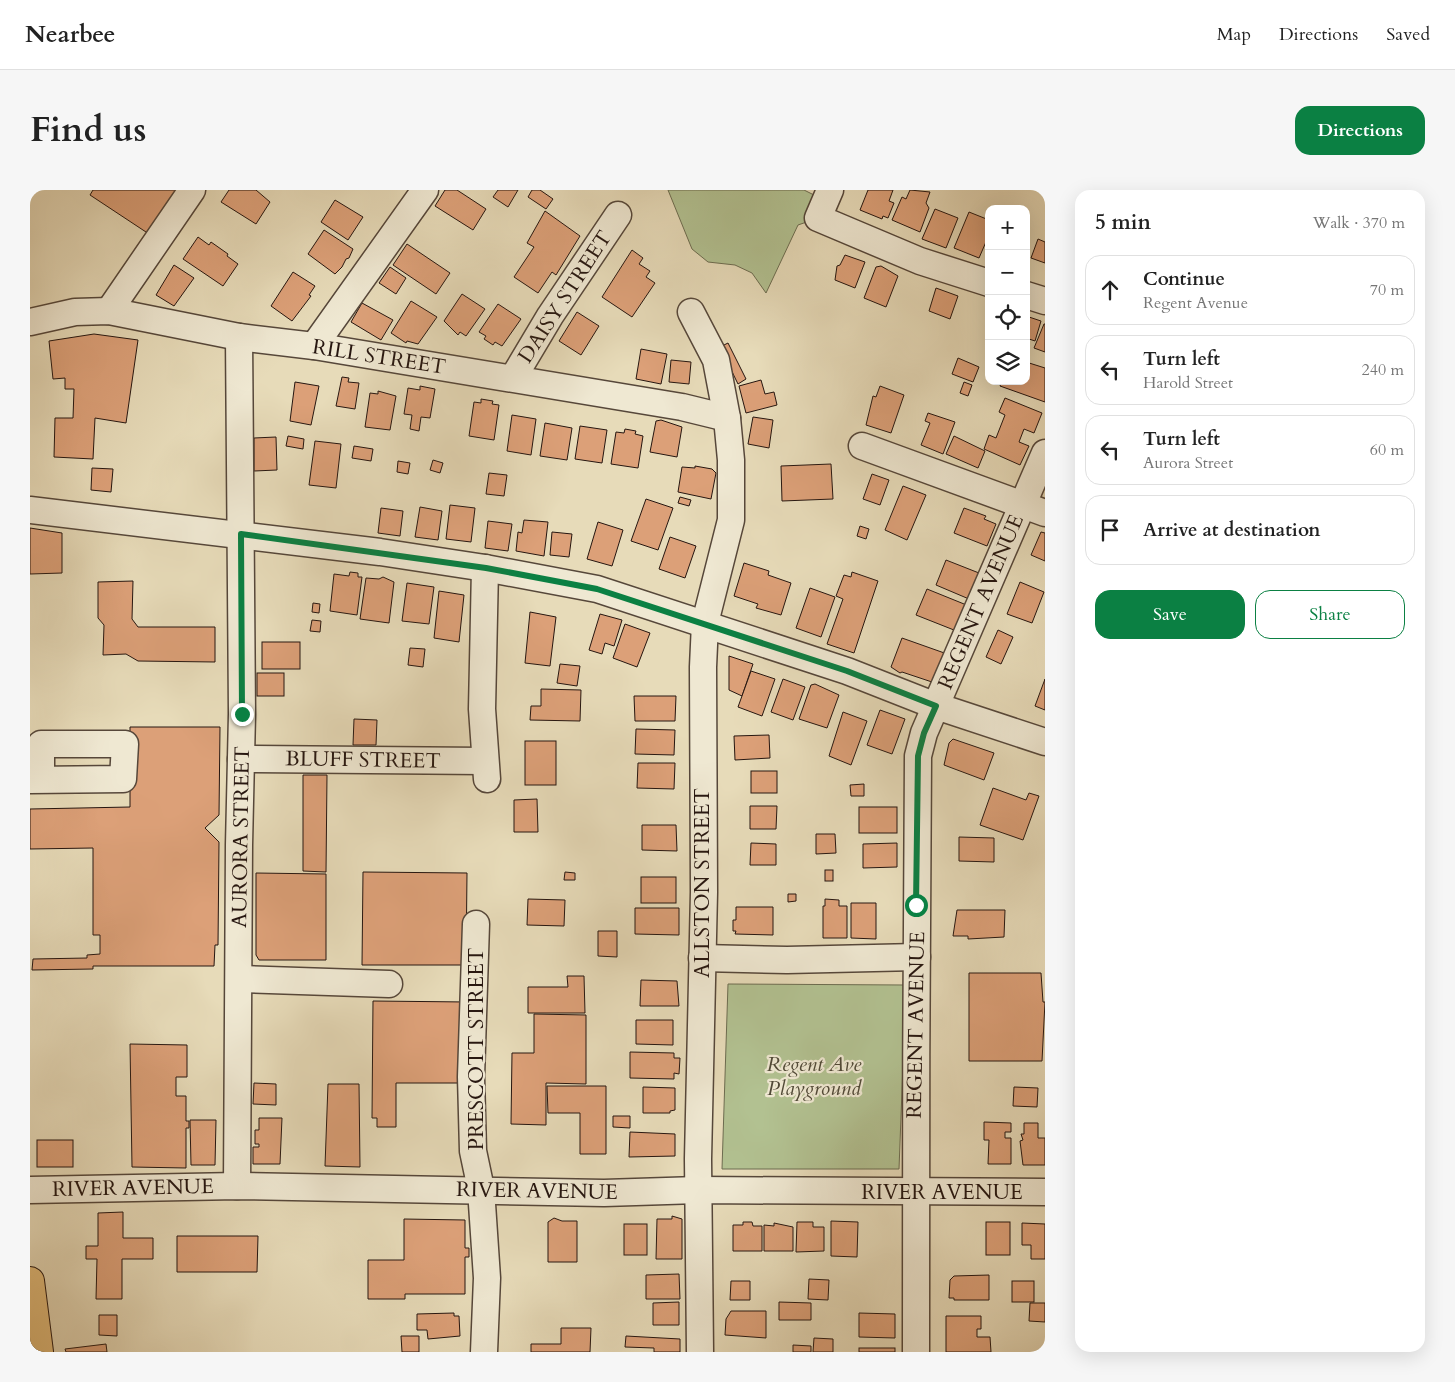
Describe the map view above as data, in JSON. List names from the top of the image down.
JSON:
{
  "streets": {
    "street": [
      "DAISY STREET",
      "RILL STREET",
      "REGENT AVENUE",
      "BLUFF STREET",
      "AURORA STREET",
      "ALLSTON STREET",
      "PRESCOTT STREET",
      "RIVER AVENUE"
    ]
  },
  "crossings": [
    ["DAISY STREET", "RILL STREET"],
    ["RILL STREET", "AURORA STREET"],
    ["RILL STREET", "ALLSTON STREET"],
    ["REGENT AVENUE", "RIVER AVENUE"],
    ["BLUFF STREET", "AURORA STREET"],
    ["AURORA STREET", "RIVER AVENUE"],
    ["ALLSTON STREET", "RIVER AVENUE"],
    ["PRESCOTT STREET", "RIVER AVENUE"]
  ],
  "parks": ["Regent Ave Playground"],
  "page": {
    "header": "Nearbee",
    "nav": ["Map", "Directions", "Saved"],
    "title": "Find us",
    "buttons": [
      "Directions",
      ["Save", "Share"]
    ],
    "heading": ["5 min", "Walk · 370 m"],
    "map_buttons": ["+", "−"],
    "list": [
      ["Continue", "Regent Avenue", "70 m"],
      ["Turn left", "Harold Street", "240 m"],
      ["Turn left", "Aurora Street", "60 m"],
      "Arrive at destination"
    ]
  }
}
